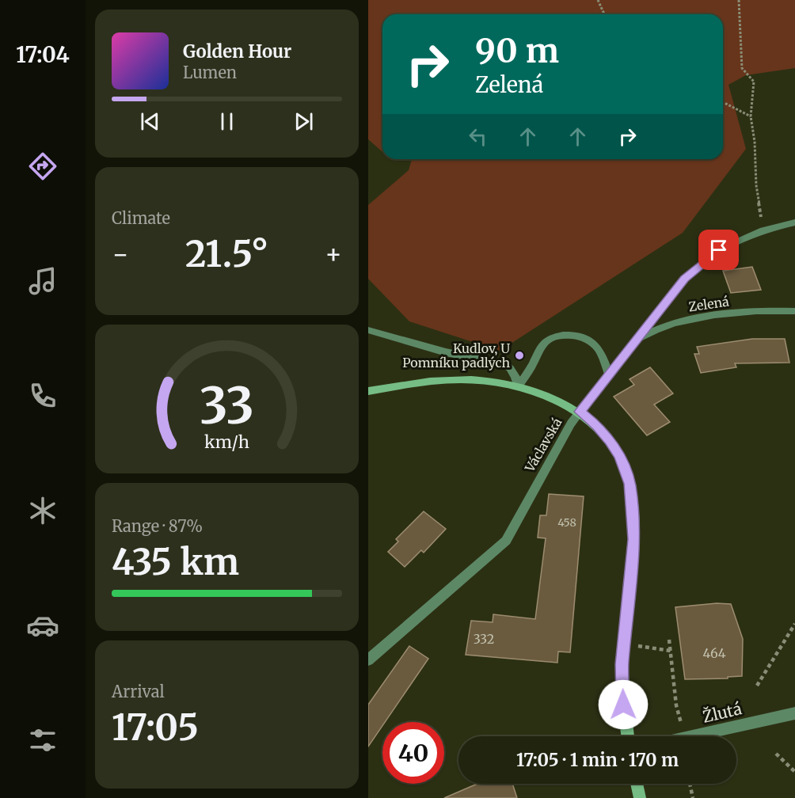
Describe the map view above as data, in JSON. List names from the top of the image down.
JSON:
{
  "streets": {
    "street": ["Zelená", "Václavská", "Žlutá"]
  },
  "crossings": [
    ["Zelená", "Václavská"]
  ],
  "places": ["Kudlov, U Pomníku padlých"],
  "house_numbers": ["458", "332", "464"],
  "page": {
    "tabs": "17:04",
    "turn": ["90 m", "Zelená"],
    "song": ["Golden Hour", "Lumen"],
    "tile": [
      "Climate",
      ["Range · 87%", "435 km"],
      ["Arrival", "17:05"]
    ],
    "heat": ["−", "21.5°", "+"],
    "limit": "40",
    "trip": "17:05 · 1 min · 170 m",
    "gauge": ["33", "km/h"]
  }
}
